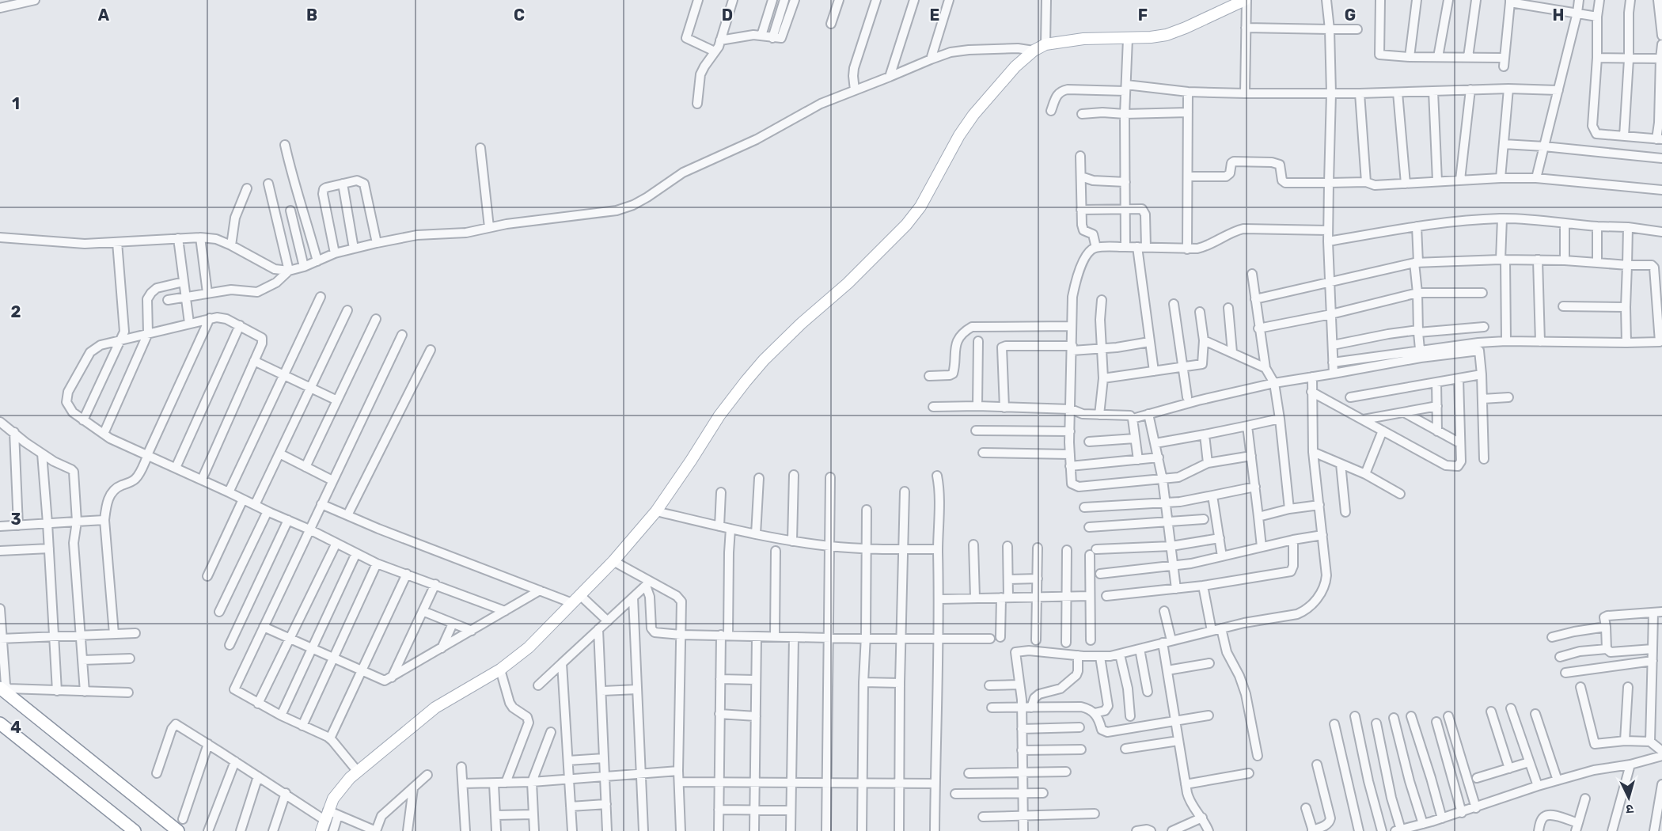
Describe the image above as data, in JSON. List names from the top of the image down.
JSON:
{
  "north": "bottom",
  "grid": {
    "columns": [
      "A",
      "B",
      "C",
      "D",
      "E",
      "F",
      "G",
      "H"
    ],
    "rows": [
      "1",
      "2",
      "3",
      "4"
    ]
  }
}
